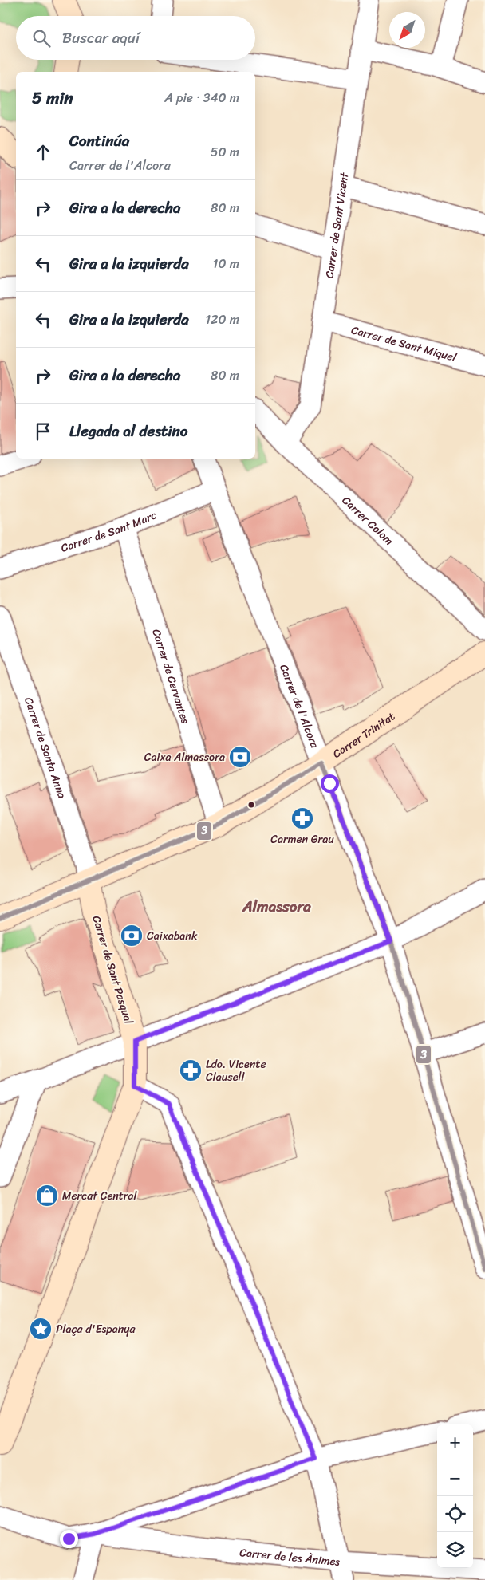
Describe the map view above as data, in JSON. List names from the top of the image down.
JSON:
{
  "streets": {
    "street": [
      "Carrer de Sant Vicent",
      "Carrer de Sant Miquel",
      "Carrer Colom",
      "Carrer de Sant Marc",
      "Carrer de Cervantes",
      "Carrer de l'Alcora",
      "Carrer Trinitat",
      "Carrer de Santa Anna",
      "Carrer de Sant Pasqual",
      "Carrer de les Ànimes"
    ]
  },
  "crossings": [
    ["Carrer de Sant Vicent", "Carrer de Sant Miquel"],
    ["Carrer de Sant Vicent", "Carrer Colom"],
    ["Carrer de Sant Marc", "Carrer de Cervantes"],
    ["Carrer de Sant Marc", "Carrer de l'Alcora"],
    ["Carrer de Cervantes", "Carrer Trinitat"],
    ["Carrer de l'Alcora", "Carrer Trinitat"],
    ["Carrer Trinitat", "Carrer de Santa Anna"],
    ["Carrer Trinitat", "Carrer de Sant Pasqual"],
    ["Carrer de Santa Anna", "Carrer de Sant Pasqual"]
  ],
  "districts": ["Almassora"],
  "places": {
    "bank": ["Caixa Almassora", "Caixabank"],
    "pharmacy": ["Carmen Grau", "Ldo. Vicente Clausell"],
    "shop": ["Mercat Central"],
    "place": ["Plaça d'Espanya"]
  },
  "lines": ["transit line 3"],
  "north": "bottom left",
  "page": {
    "search": "Buscar aquí",
    "heading": ["5 min", "A pie · 340 m"],
    "list": [
      ["Continúa", "Carrer de l'Alcora", "50 m"],
      ["Gira a la derecha", "80 m"],
      ["Gira a la izquierda", "10 m"],
      ["Gira a la izquierda", "120 m"],
      ["Gira a la derecha", "80 m"],
      "Llegada al destino"
    ],
    "map_buttons": ["+", "−"]
  }
}
